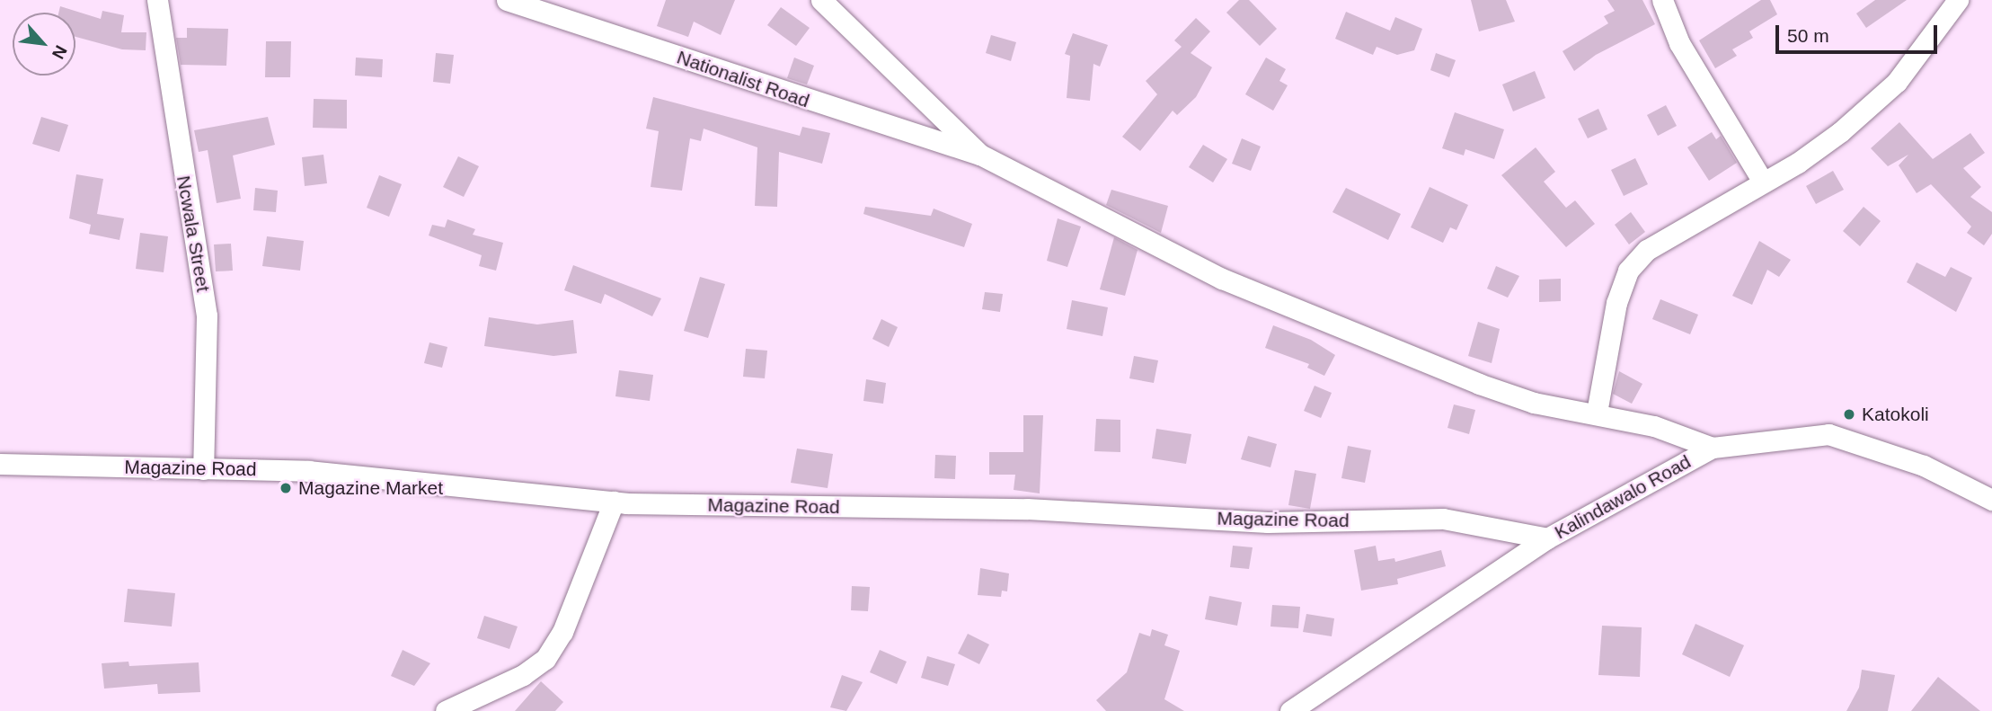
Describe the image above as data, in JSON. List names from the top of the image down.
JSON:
{
  "streets": {
    "street": [
      "Nationalist Road",
      "Ncwala Street",
      "Magazine Road",
      "Kalindawalo Road"
    ]
  },
  "crossings": [
    ["Ncwala Street", "Magazine Road"],
    ["Magazine Road", "Kalindawalo Road"]
  ],
  "places": ["Katokoli", "Magazine Market"],
  "scale_bar": "50 m",
  "north": "bottom right"
}
